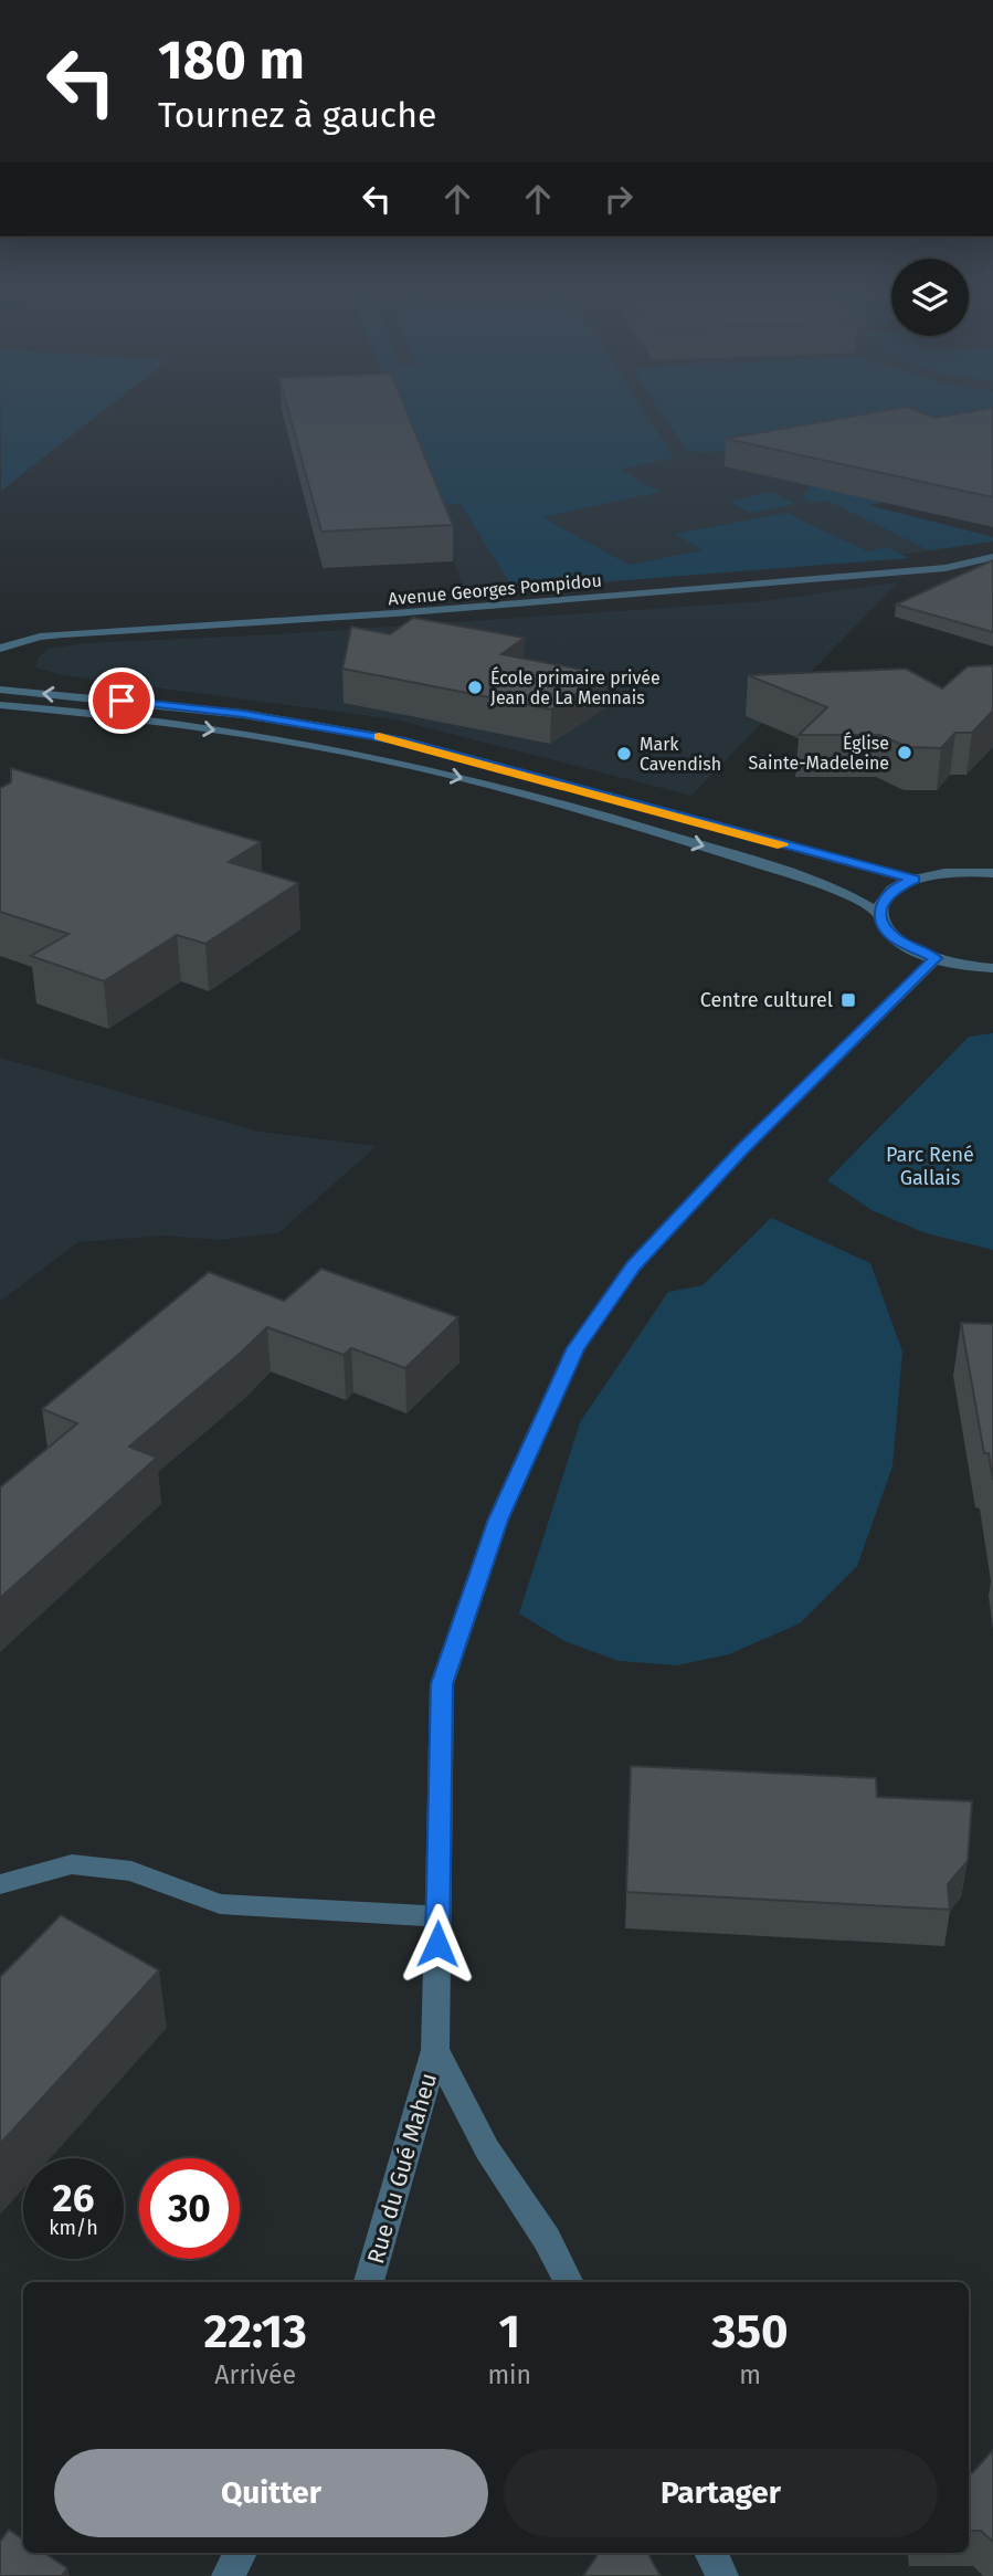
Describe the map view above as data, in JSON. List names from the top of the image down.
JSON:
{
  "streets": {
    "street": ["Avenue Georges Pompidou", "Rue du Gué Maheu"]
  },
  "parks": ["Parc René Gallais"],
  "places": {
    "other": ["École primaire privée Jean de La Mennais", "Église Sainte-Madeleine", "Mark Cavendish"],
    "transit": ["Centre culturel"]
  },
  "page": {
    "turn": ["180 m", "Tournez à gauche"],
    "speed": "26 km/h",
    "limit": "30",
    "eta": [
      "22:13",
      "Arrivée",
      "1",
      "min",
      "350",
      "m"
    ],
    "buttons": ["Quitter", "Partager"]
  }
}
